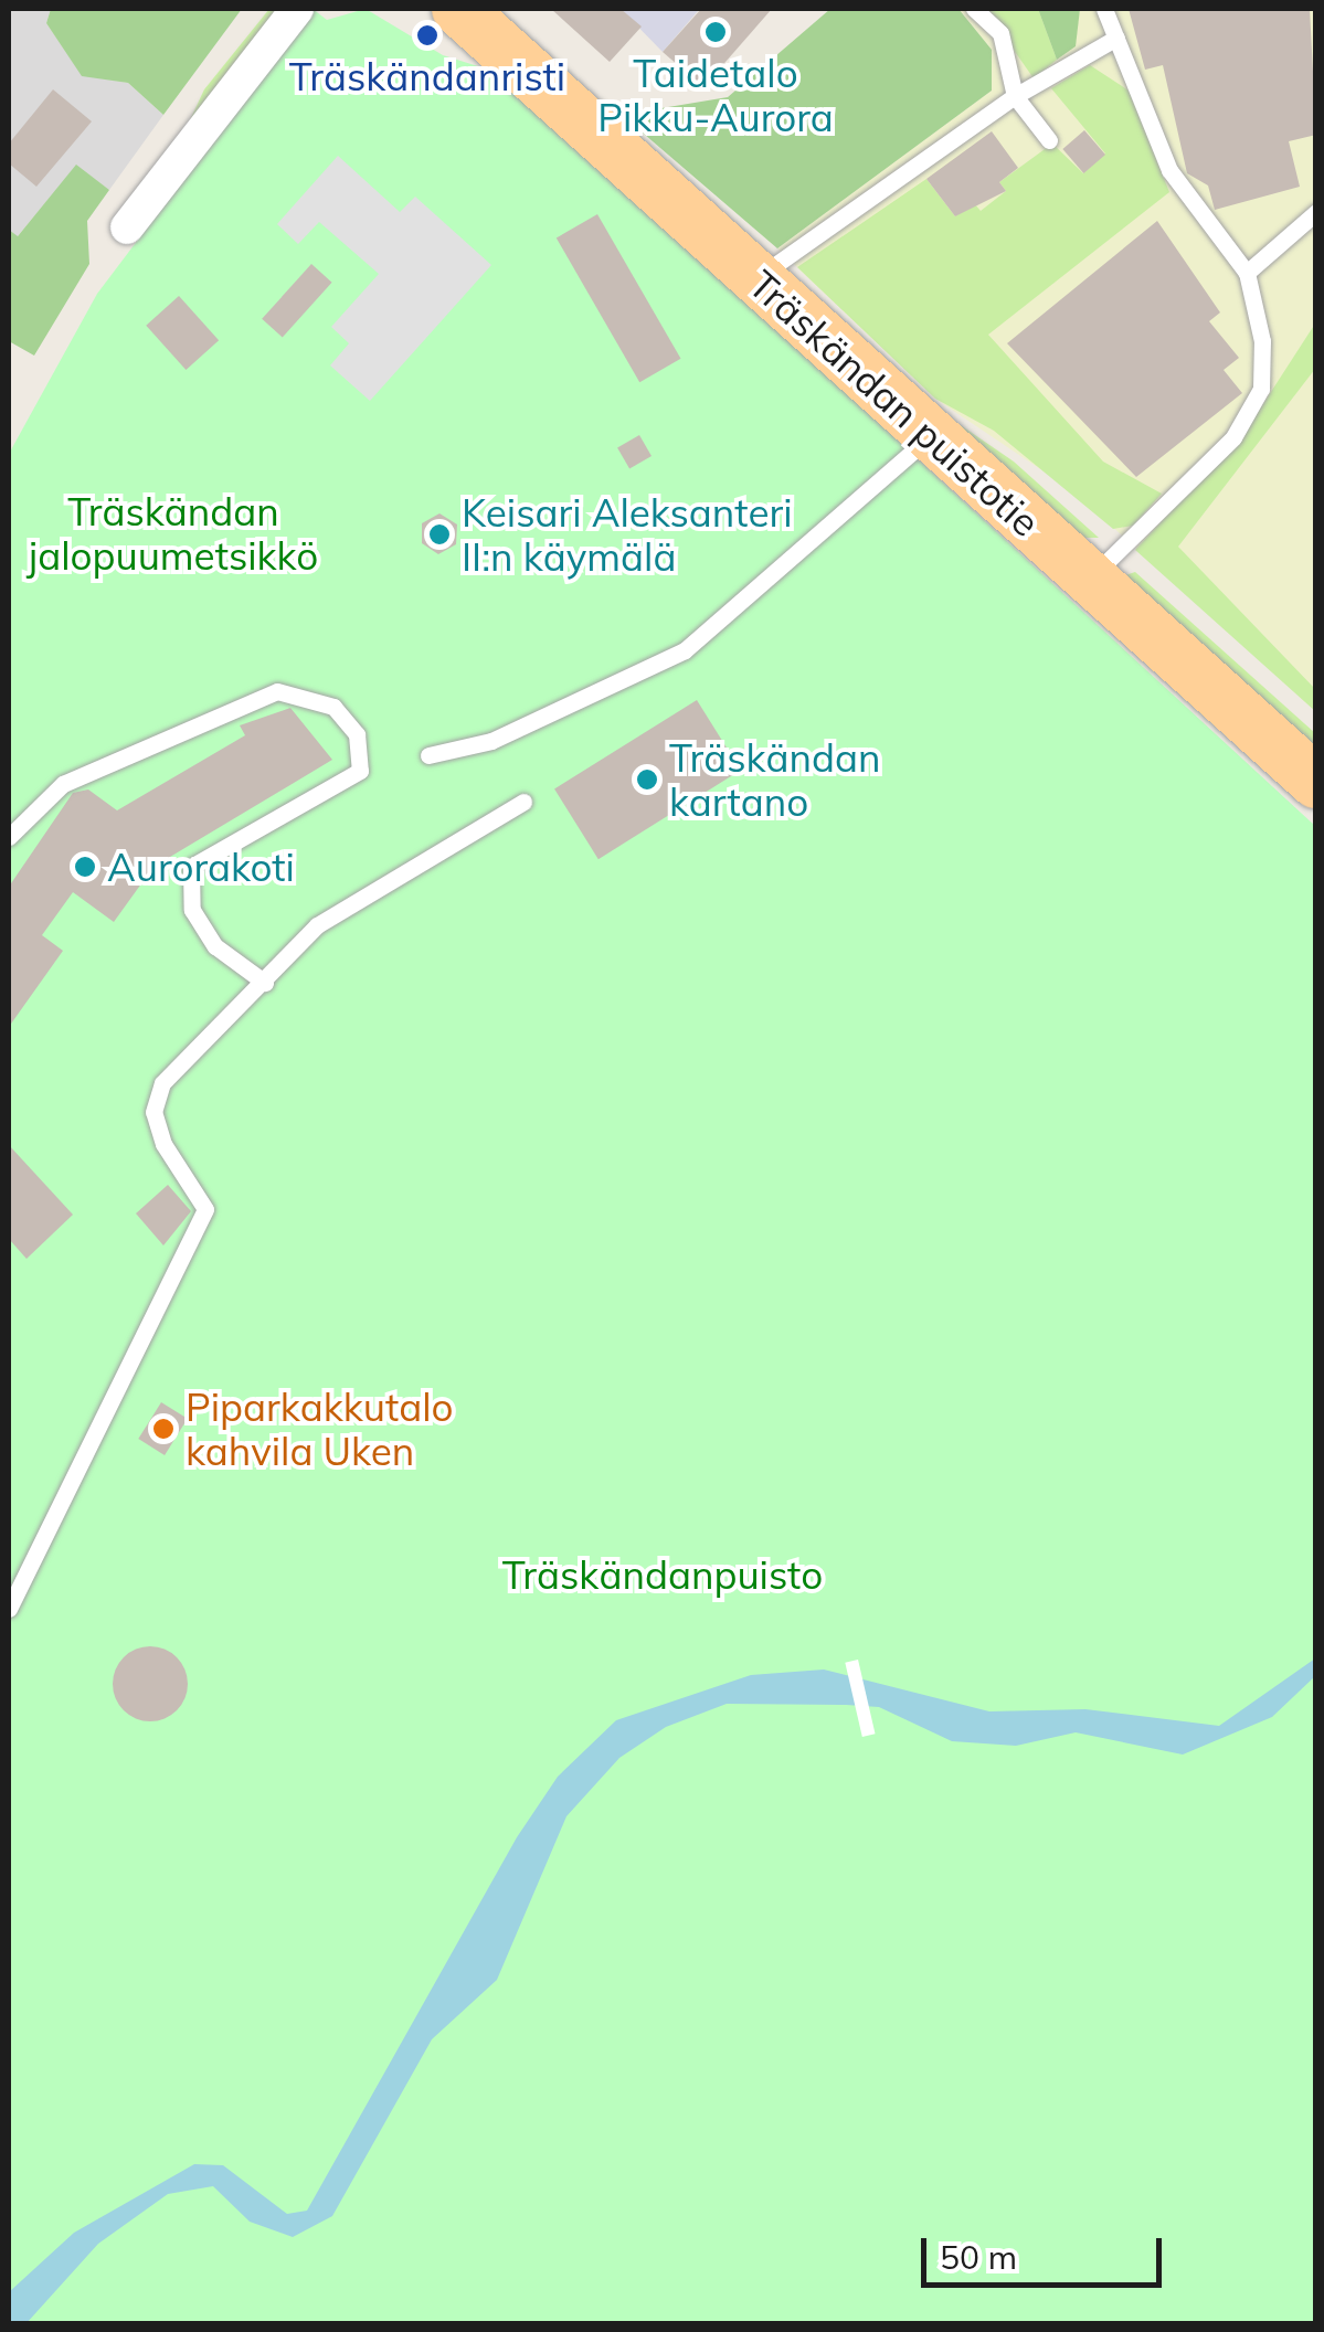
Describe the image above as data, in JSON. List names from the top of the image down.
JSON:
{
  "streets": {
    "main road": ["Träskändan puistotie"]
  },
  "parks": ["Träskändan jalopuumetsikkö", "Träskändanpuisto"],
  "places": [
    "Taidetalo Pikku-Aurora",
    "Träskändanristi",
    "Keisari Aleksanteri II:n käymälä",
    "Träskändan kartano",
    "Aurorakoti",
    "Piparkakkutalo kahvila Uken"
  ],
  "scale_bar": "50 m"
}
